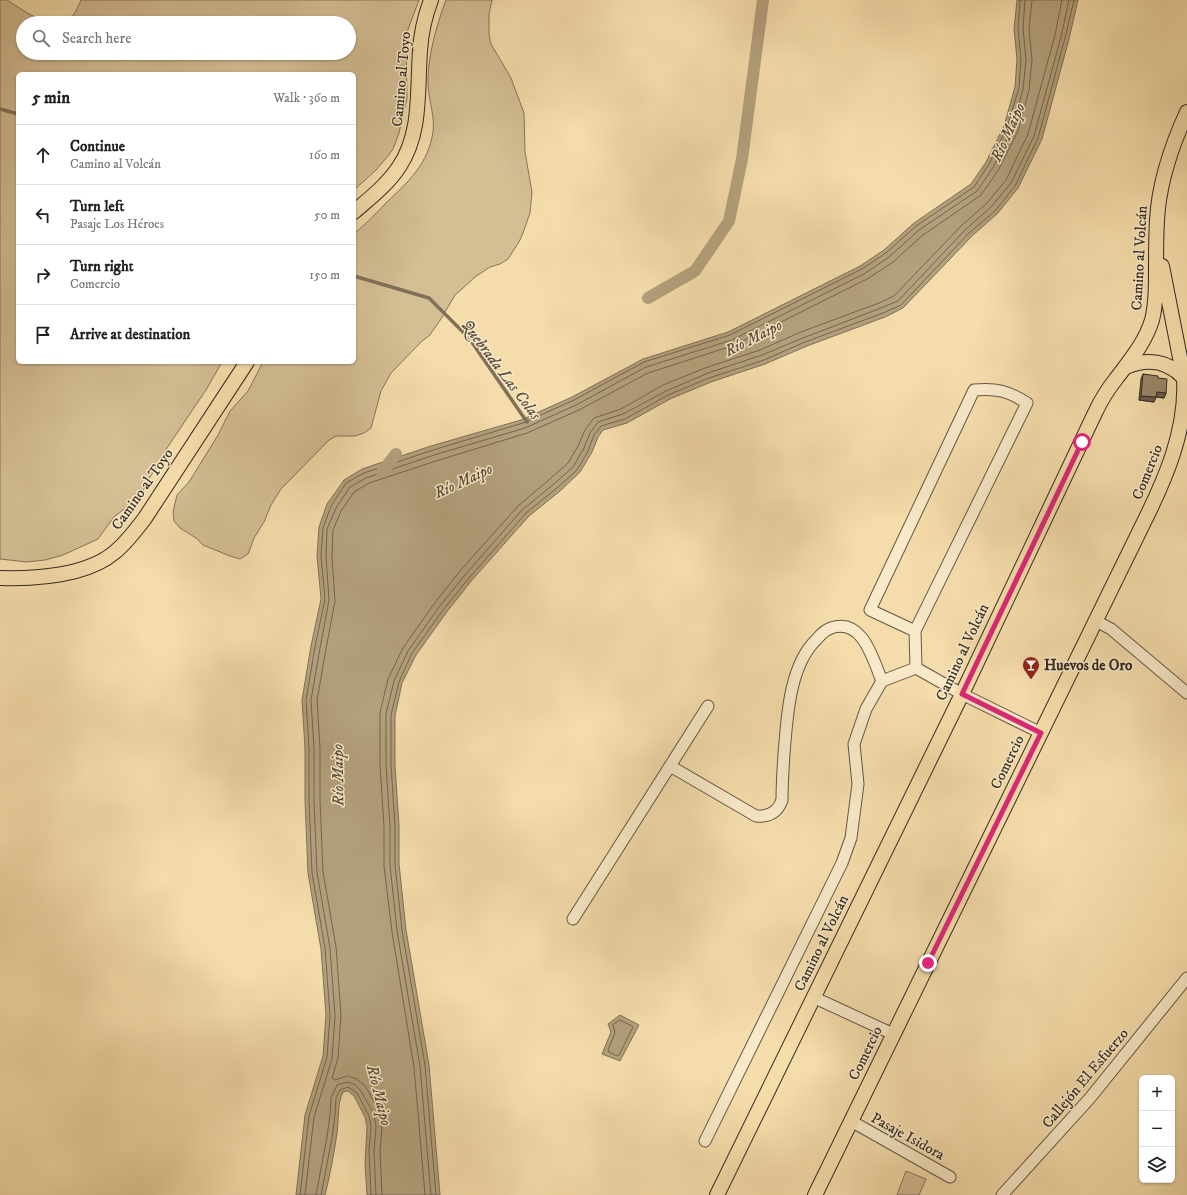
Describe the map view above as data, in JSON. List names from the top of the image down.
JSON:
{
  "streets": {
    "main road": ["Camino al Toyo", "Camino al Volcán", "Comercio"],
    "street": ["Callejón El Esfuerzo", "Pasaje Isidora"]
  },
  "crossings": [
    ["Camino al Volcán", "Comercio"],
    ["Comercio", "Pasaje Isidora"]
  ],
  "water": ["Río Maipo", "Quebrada Las Colas"],
  "places": {
    "bar": ["Huevos de Oro"]
  },
  "page": {
    "search": "Search here",
    "heading": ["5 min", "Walk · 360 m"],
    "list": [
      ["Continue", "Camino al Volcán", "160 m"],
      ["Turn left", "Pasaje Los Héroes", "50 m"],
      ["Turn right", "Comercio", "150 m"],
      "Arrive at destination"
    ],
    "map_buttons": ["+", "−"]
  }
}
